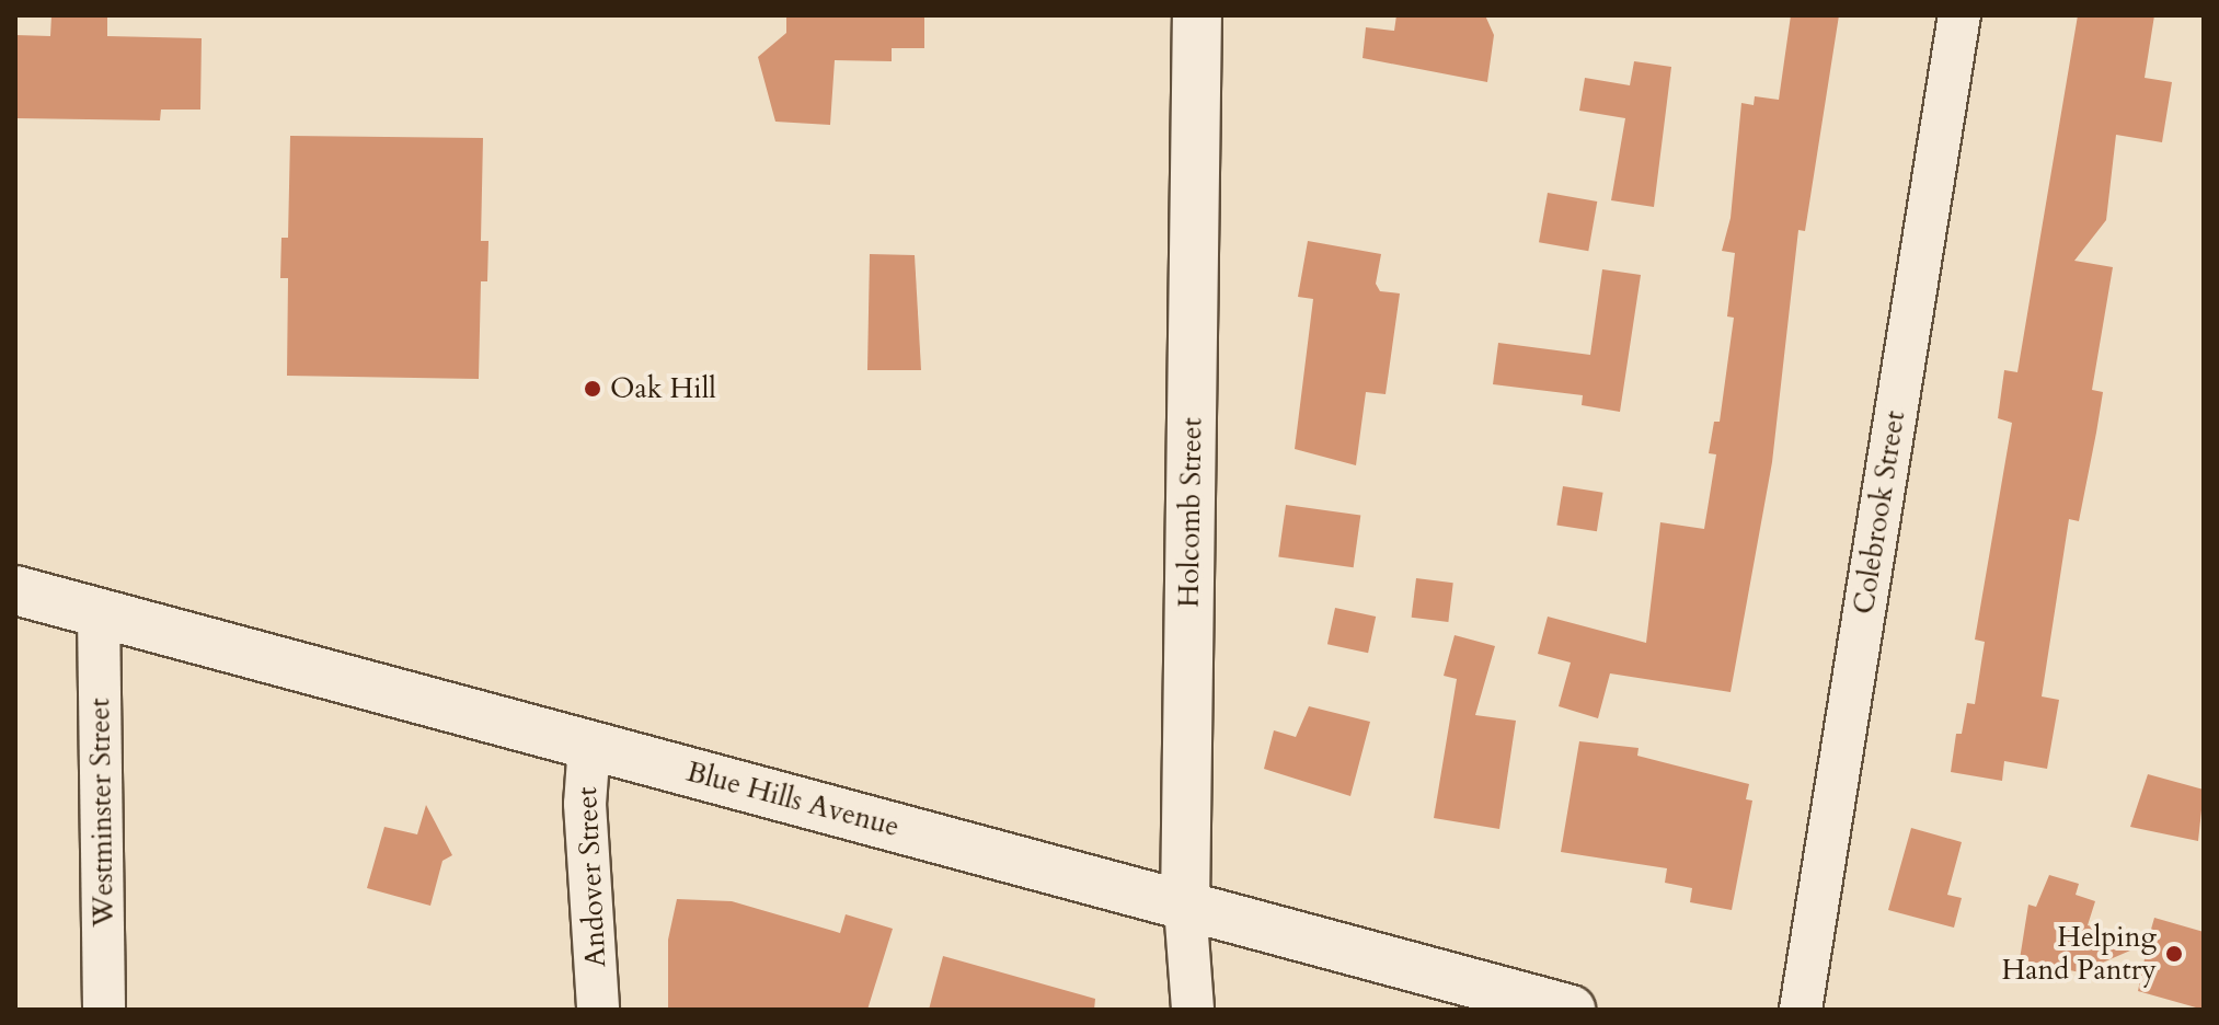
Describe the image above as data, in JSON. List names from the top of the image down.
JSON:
{
  "streets": {
    "main road": ["Holcomb Street", "Blue Hills Avenue"],
    "street": ["Colebrook Street", "Westminster Street", "Andover Street"]
  },
  "crossings": [
    ["Holcomb Street", "Blue Hills Avenue"],
    ["Blue Hills Avenue", "Westminster Street"],
    ["Blue Hills Avenue", "Andover Street"]
  ],
  "places": ["Oak Hill", "Helping Hand Pantry"]
}
